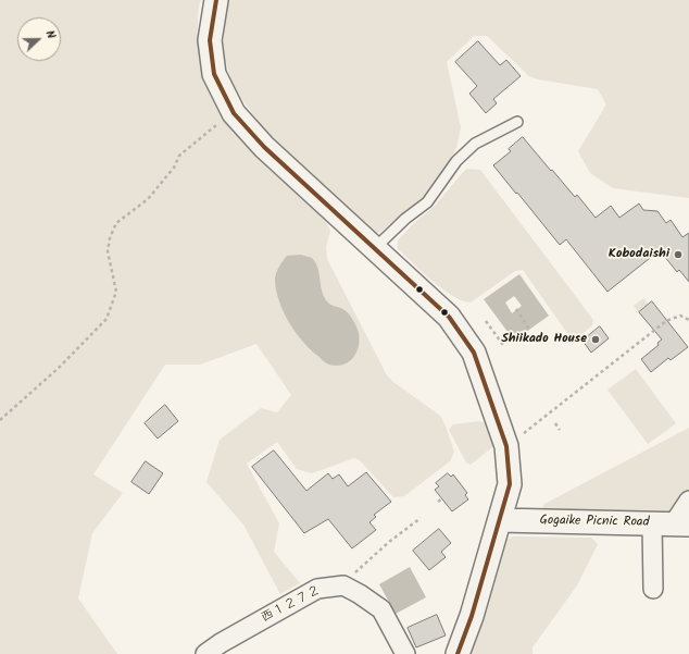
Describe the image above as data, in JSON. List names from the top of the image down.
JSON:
{
  "streets": {
    "street": ["Gogaike Picnic Road", "西１２７２"]
  },
  "places": ["Kobodaishi", "Shiikado House"],
  "north": "right"
}
